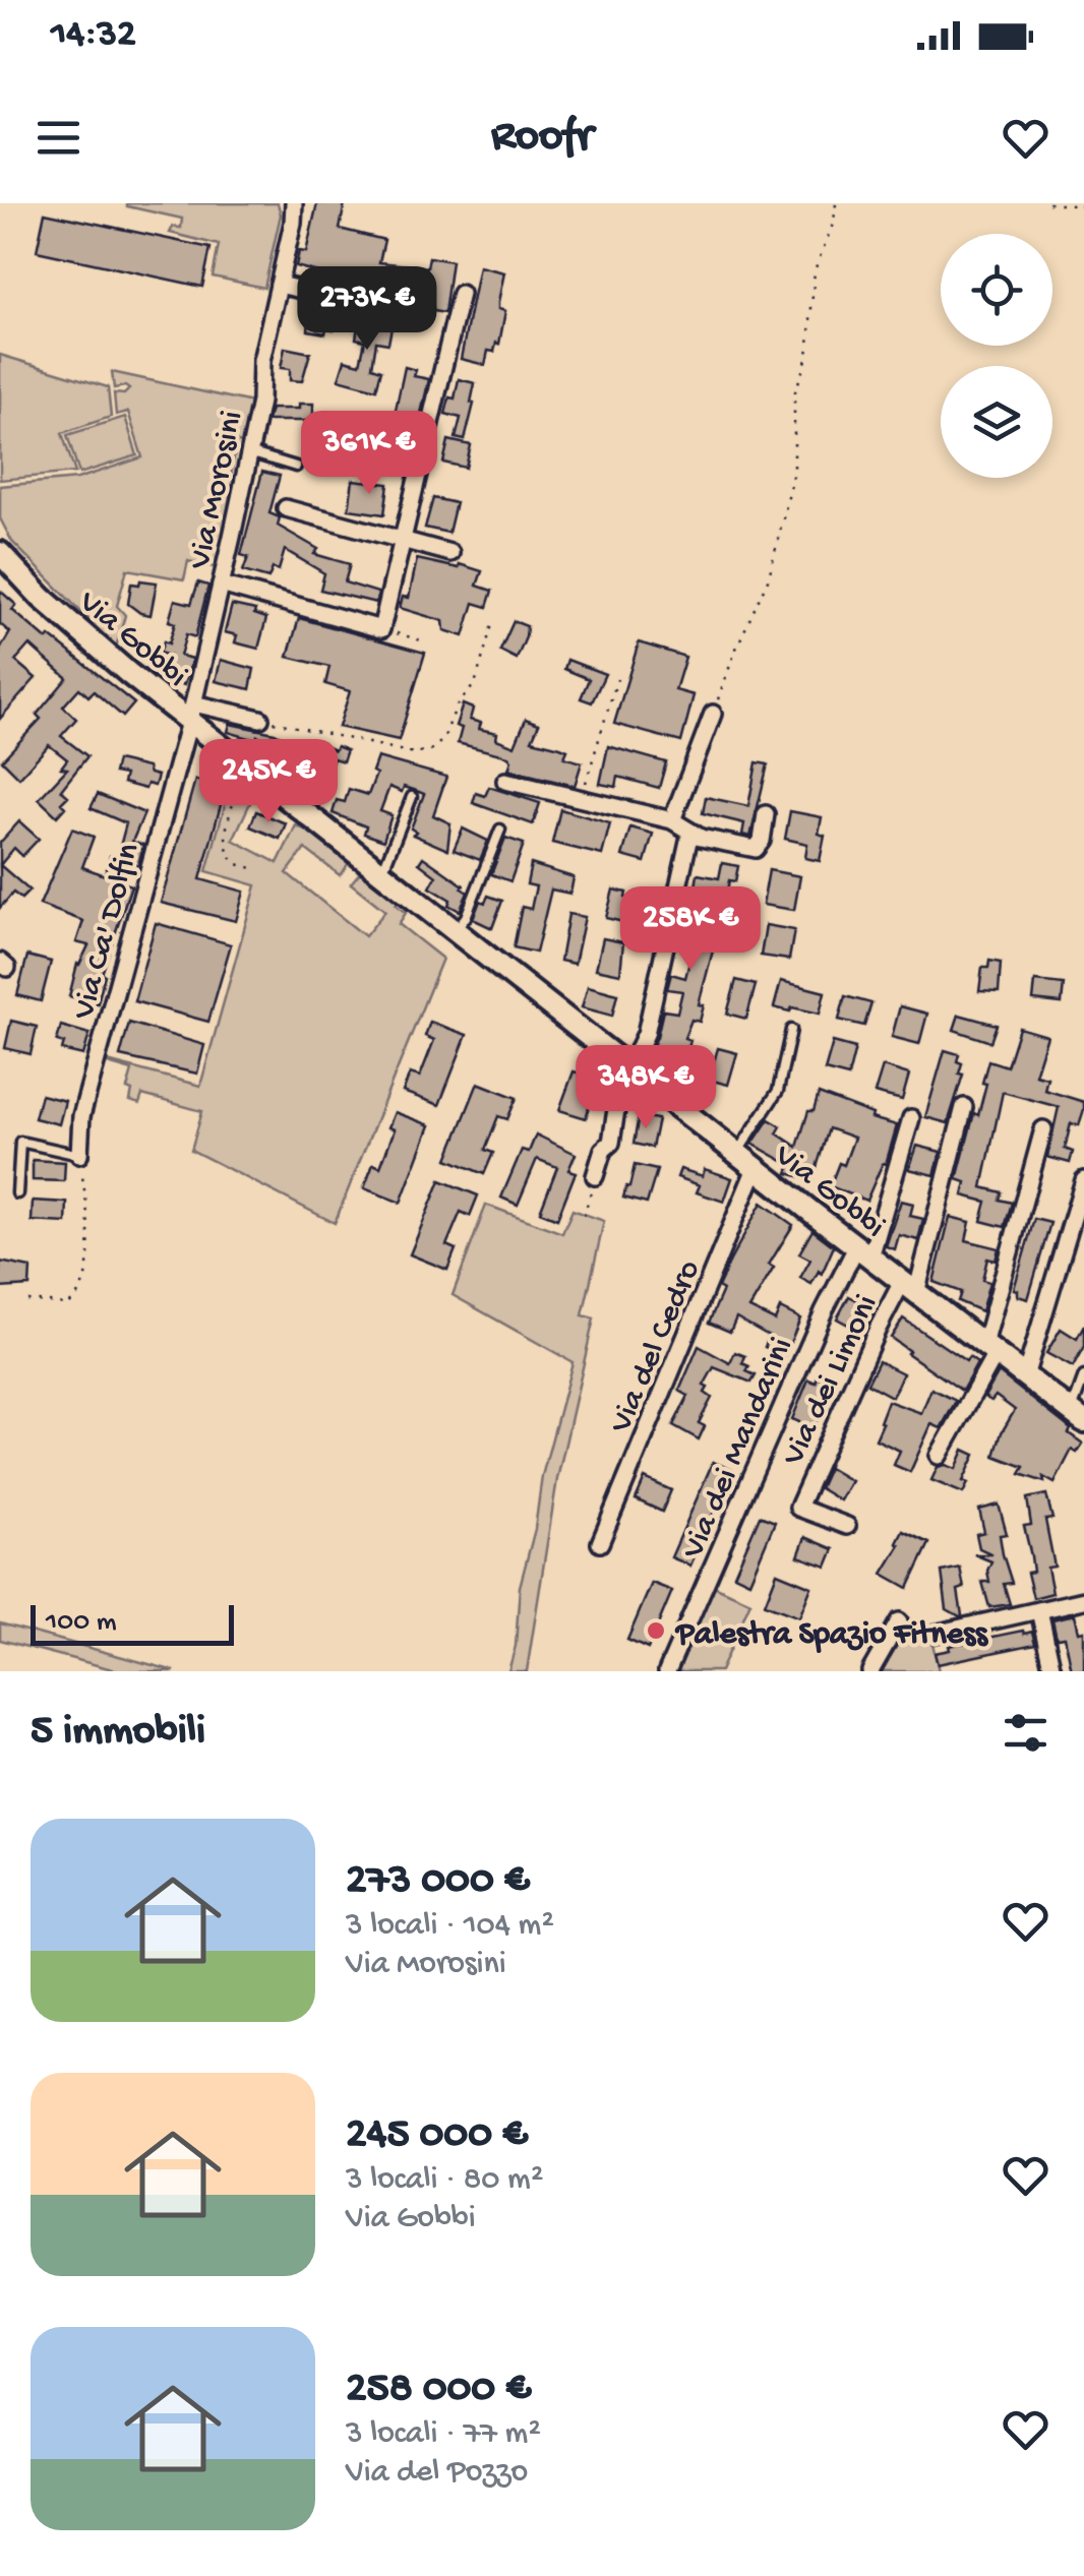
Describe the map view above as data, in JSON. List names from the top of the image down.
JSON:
{
  "streets": {
    "street": [
      "Via Morosini",
      "Via Gobbi",
      "Via Ca' Dolfin",
      "Via del Cedro",
      "Via dei Limoni",
      "Via dei Mandarini"
    ]
  },
  "crossings": [
    ["Via Morosini", "Via Gobbi"],
    ["Via Morosini", "Via Ca' Dolfin"],
    ["Via Gobbi", "Via Ca' Dolfin"],
    ["Via Gobbi", "Via del Cedro"],
    ["Via Gobbi", "Via dei Limoni"],
    ["Via Gobbi", "Via dei Mandarini"]
  ],
  "places": ["Palestra Spazio Fitness"],
  "scale_bar": "100 m",
  "page": {
    "status": "14:32",
    "header": "Roofr",
    "price": [
      "273K €",
      "361K €",
      "245K €",
      "258K €",
      "348K €"
    ],
    "scale": "100 m",
    "heading": "5 immobili",
    "list": [
      {
        "name": "273 000 €",
        "note": "3 locali · 104 m² · Via Morosini"
      },
      {
        "name": "245 000 €",
        "note": "3 locali · 80 m² · Via Gobbi"
      },
      {
        "name": "258 000 €",
        "note": "3 locali · 77 m² · Via del Pozzo"
      }
    ]
  }
}
